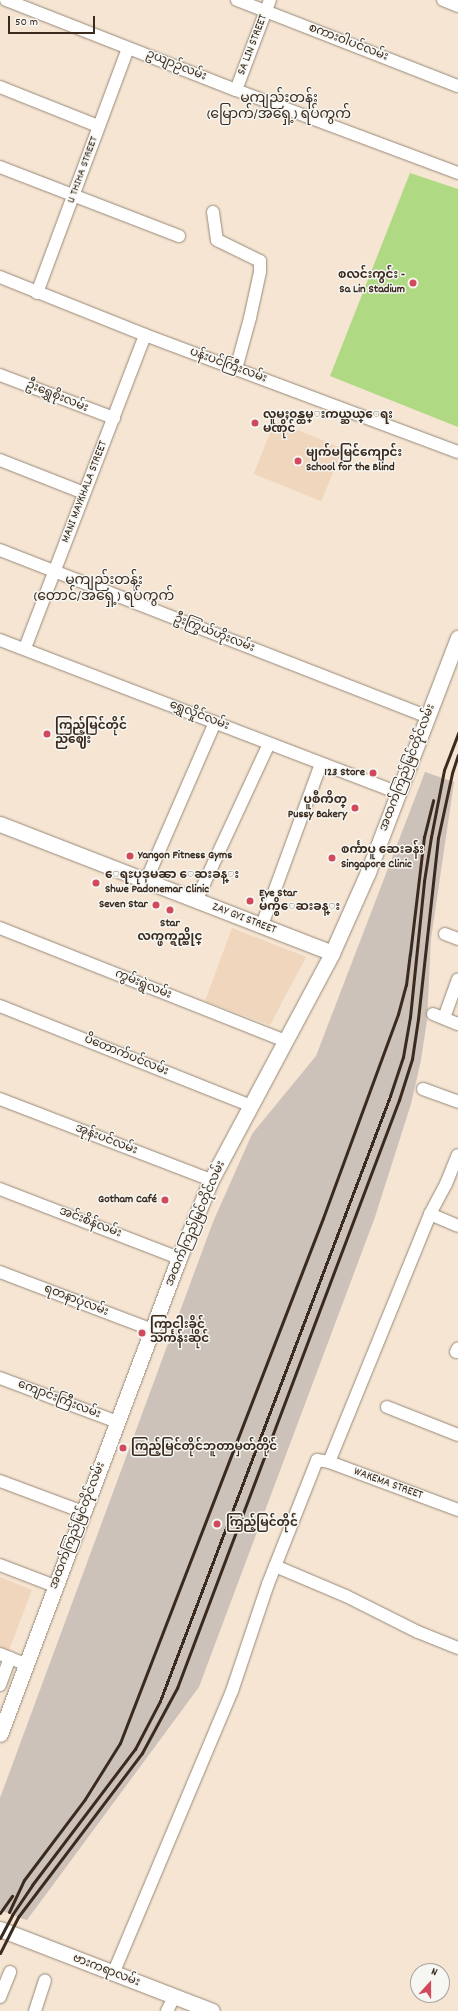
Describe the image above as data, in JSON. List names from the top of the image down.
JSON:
{
  "streets": {
    "main road": ["အထက်ကြည်မြင်တိုင်လမ်း", "ZAY GYI STREET", "ဗားကရာလမ်း"],
    "street": [
      "စကားဝါပင်လမ်း",
      "SA LIN STREET",
      "ဥယျာဉ်လမ်း",
      "U THIHA STREET",
      "ပန်းပင်ကြီးလမ်း",
      "ဦးရွှေစိုးလမ်း",
      "MANI MAYKHALA STREET",
      "ဦးကြွယ်ဟိုးလမ်း",
      "ရွှေလှိုင်လမ်း",
      "ကွမ်းရွဲလမ်း",
      "ပိတောက်ပင်လမ်း",
      "အုန်းပင်လမ်း",
      "အင်းစိန်လမ်း",
      "ရတနာပုံလမ်း",
      "ကျောင်းကြီးလမ်း",
      "WAKEMA STREET"
    ]
  },
  "crossings": [
    ["စကားဝါပင်လမ်း", "SA LIN STREET"],
    ["SA LIN STREET", "ဥယျာဉ်လမ်း"],
    ["ဥယျာဉ်လမ်း", "U THIHA STREET"],
    ["U THIHA STREET", "ပန်းပင်ကြီးလမ်း"],
    ["ပန်းပင်ကြီးလမ်း", "MANI MAYKHALA STREET"],
    ["ဦးရွှေစိုးလမ်း", "MANI MAYKHALA STREET"],
    ["MANI MAYKHALA STREET", "ဦးကြွယ်ဟိုးလမ်း"],
    ["MANI MAYKHALA STREET", "ရွှေလှိုင်လမ်း"],
    ["ဦးကြွယ်ဟိုးလမ်း", "အထက်ကြည်မြင်တိုင်လမ်း"],
    ["ရွှေလှိုင်လမ်း", "အထက်ကြည်မြင်တိုင်လမ်း"],
    ["အထက်ကြည်မြင်တိုင်လမ်း", "ZAY GYI STREET"],
    ["အထက်ကြည်မြင်တိုင်လမ်း", "ကွမ်းရွဲလမ်း"],
    ["အထက်ကြည်မြင်တိုင်လမ်း", "ပိတောက်ပင်လမ်း"],
    ["အထက်ကြည်မြင်တိုင်လမ်း", "အုန်းပင်လမ်း"],
    ["အထက်ကြည်မြင်တိုင်လမ်း", "အင်းစိန်လမ်း"],
    ["အထက်ကြည်မြင်တိုင်လမ်း", "ရတနာပုံလမ်း"],
    ["အထက်ကြည်မြင်တိုင်လမ်း", "ကျောင်းကြီးလမ်း"]
  ],
  "districts": ["မကျည်းတန်း (မြောက်/အရှေ့) ရပ်ကွက်", "မကျည်းတန်း (တောင်/အရှေ့) ရပ်ကွက်"],
  "places": [
    "စလင်းကွင်း - Sa Lin Stadium",
    "လူမႈ၀န္ထမ္းကယ္ဆယ္ေရး မဏိုင်",
    "မျက်မမြင်ကျောင်း School for the Blind",
    "ကြည့်မြင်တိုင် ညဈေး",
    "123 Store",
    "ပူစီကိတ္ Pussy Bakery",
    "Yangon Fitness Gyms",
    "စင်္ကာပူ ဆေးခန်း Singapore Clinic",
    "ေရႊပုဒုမၼာ ေဆးခန္း Shwe Padonemar Clinic",
    "Eye Star မ်က္စိေဆးခန္း",
    "Seven Star",
    "Star လက္ဖက္ရည္ဆိုင္",
    "Gotham Café",
    "ကြာငါးခိုင် သင်္ကန်းဆိုင်",
    "ကြည့်မြင်တိုင်ဘူတာမှတ်တိုင်",
    "ကြည့်မြင်တိုင်"
  ],
  "scale_bar": "50 m",
  "north": "top"
}
